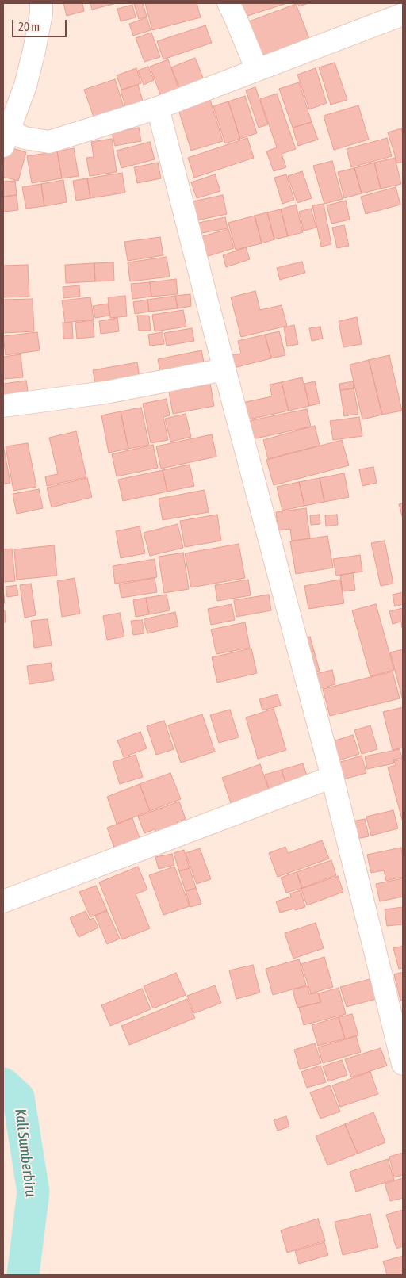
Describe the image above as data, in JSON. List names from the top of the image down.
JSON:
{
  "water": ["Kali Sumberbiru"],
  "scale_bar": "20 m"
}
